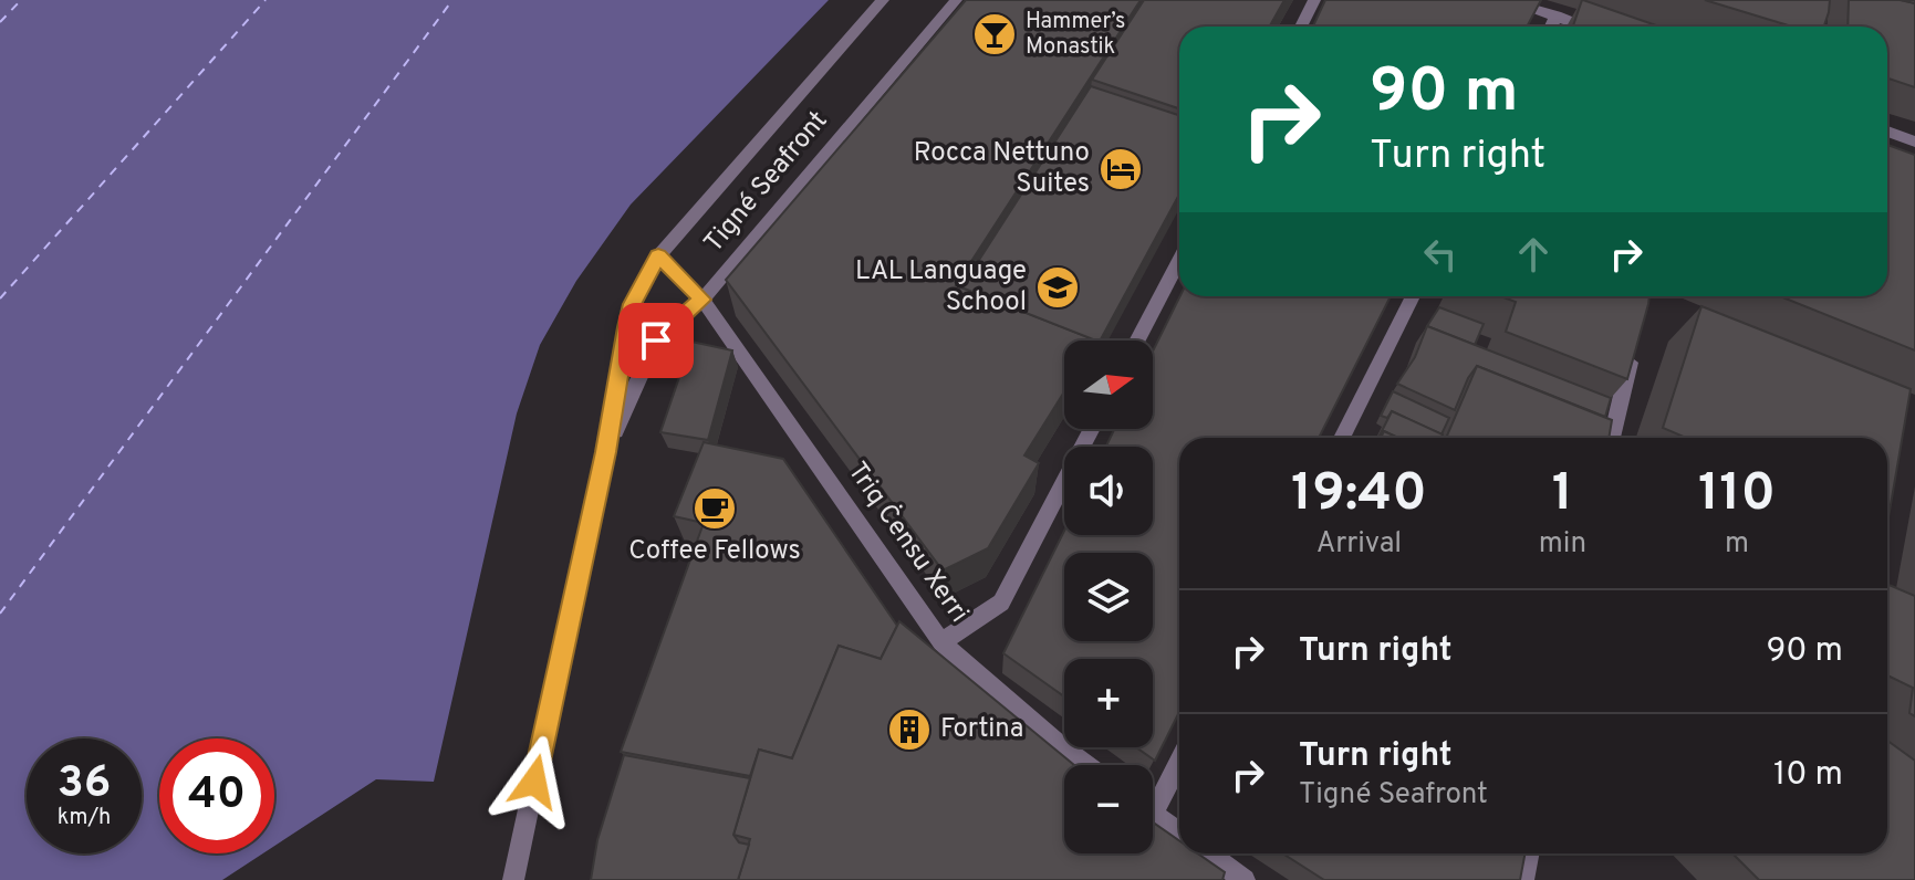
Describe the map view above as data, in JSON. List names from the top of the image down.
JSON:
{
  "streets": {
    "street": ["Tigné Seafront", "Triq Ċensu Xerri"]
  },
  "crossings": [
    ["Tigné Seafront", "Triq Ċensu Xerri"]
  ],
  "places": {
    "bar": ["Hammer’s Monastik"],
    "hotel": ["Rocca Nettuno Suites"],
    "school or university": ["LAL Language School"],
    "cafe": ["Coffee Fellows"],
    "building": ["Fortina"]
  },
  "north": "right",
  "page": {
    "turn": ["90 m", "Turn right"],
    "map_buttons": ["+", "−"],
    "eta": [
      "19:40",
      "Arrival",
      "1",
      "min",
      "110",
      "m"
    ],
    "list": [
      {
        "name": "Turn right",
        "value": "90 m"
      },
      {
        "name": "Turn right",
        "note": "Tigné Seafront",
        "value": "10 m"
      }
    ],
    "speed": "36 km/h",
    "limit": "40"
  }
}
